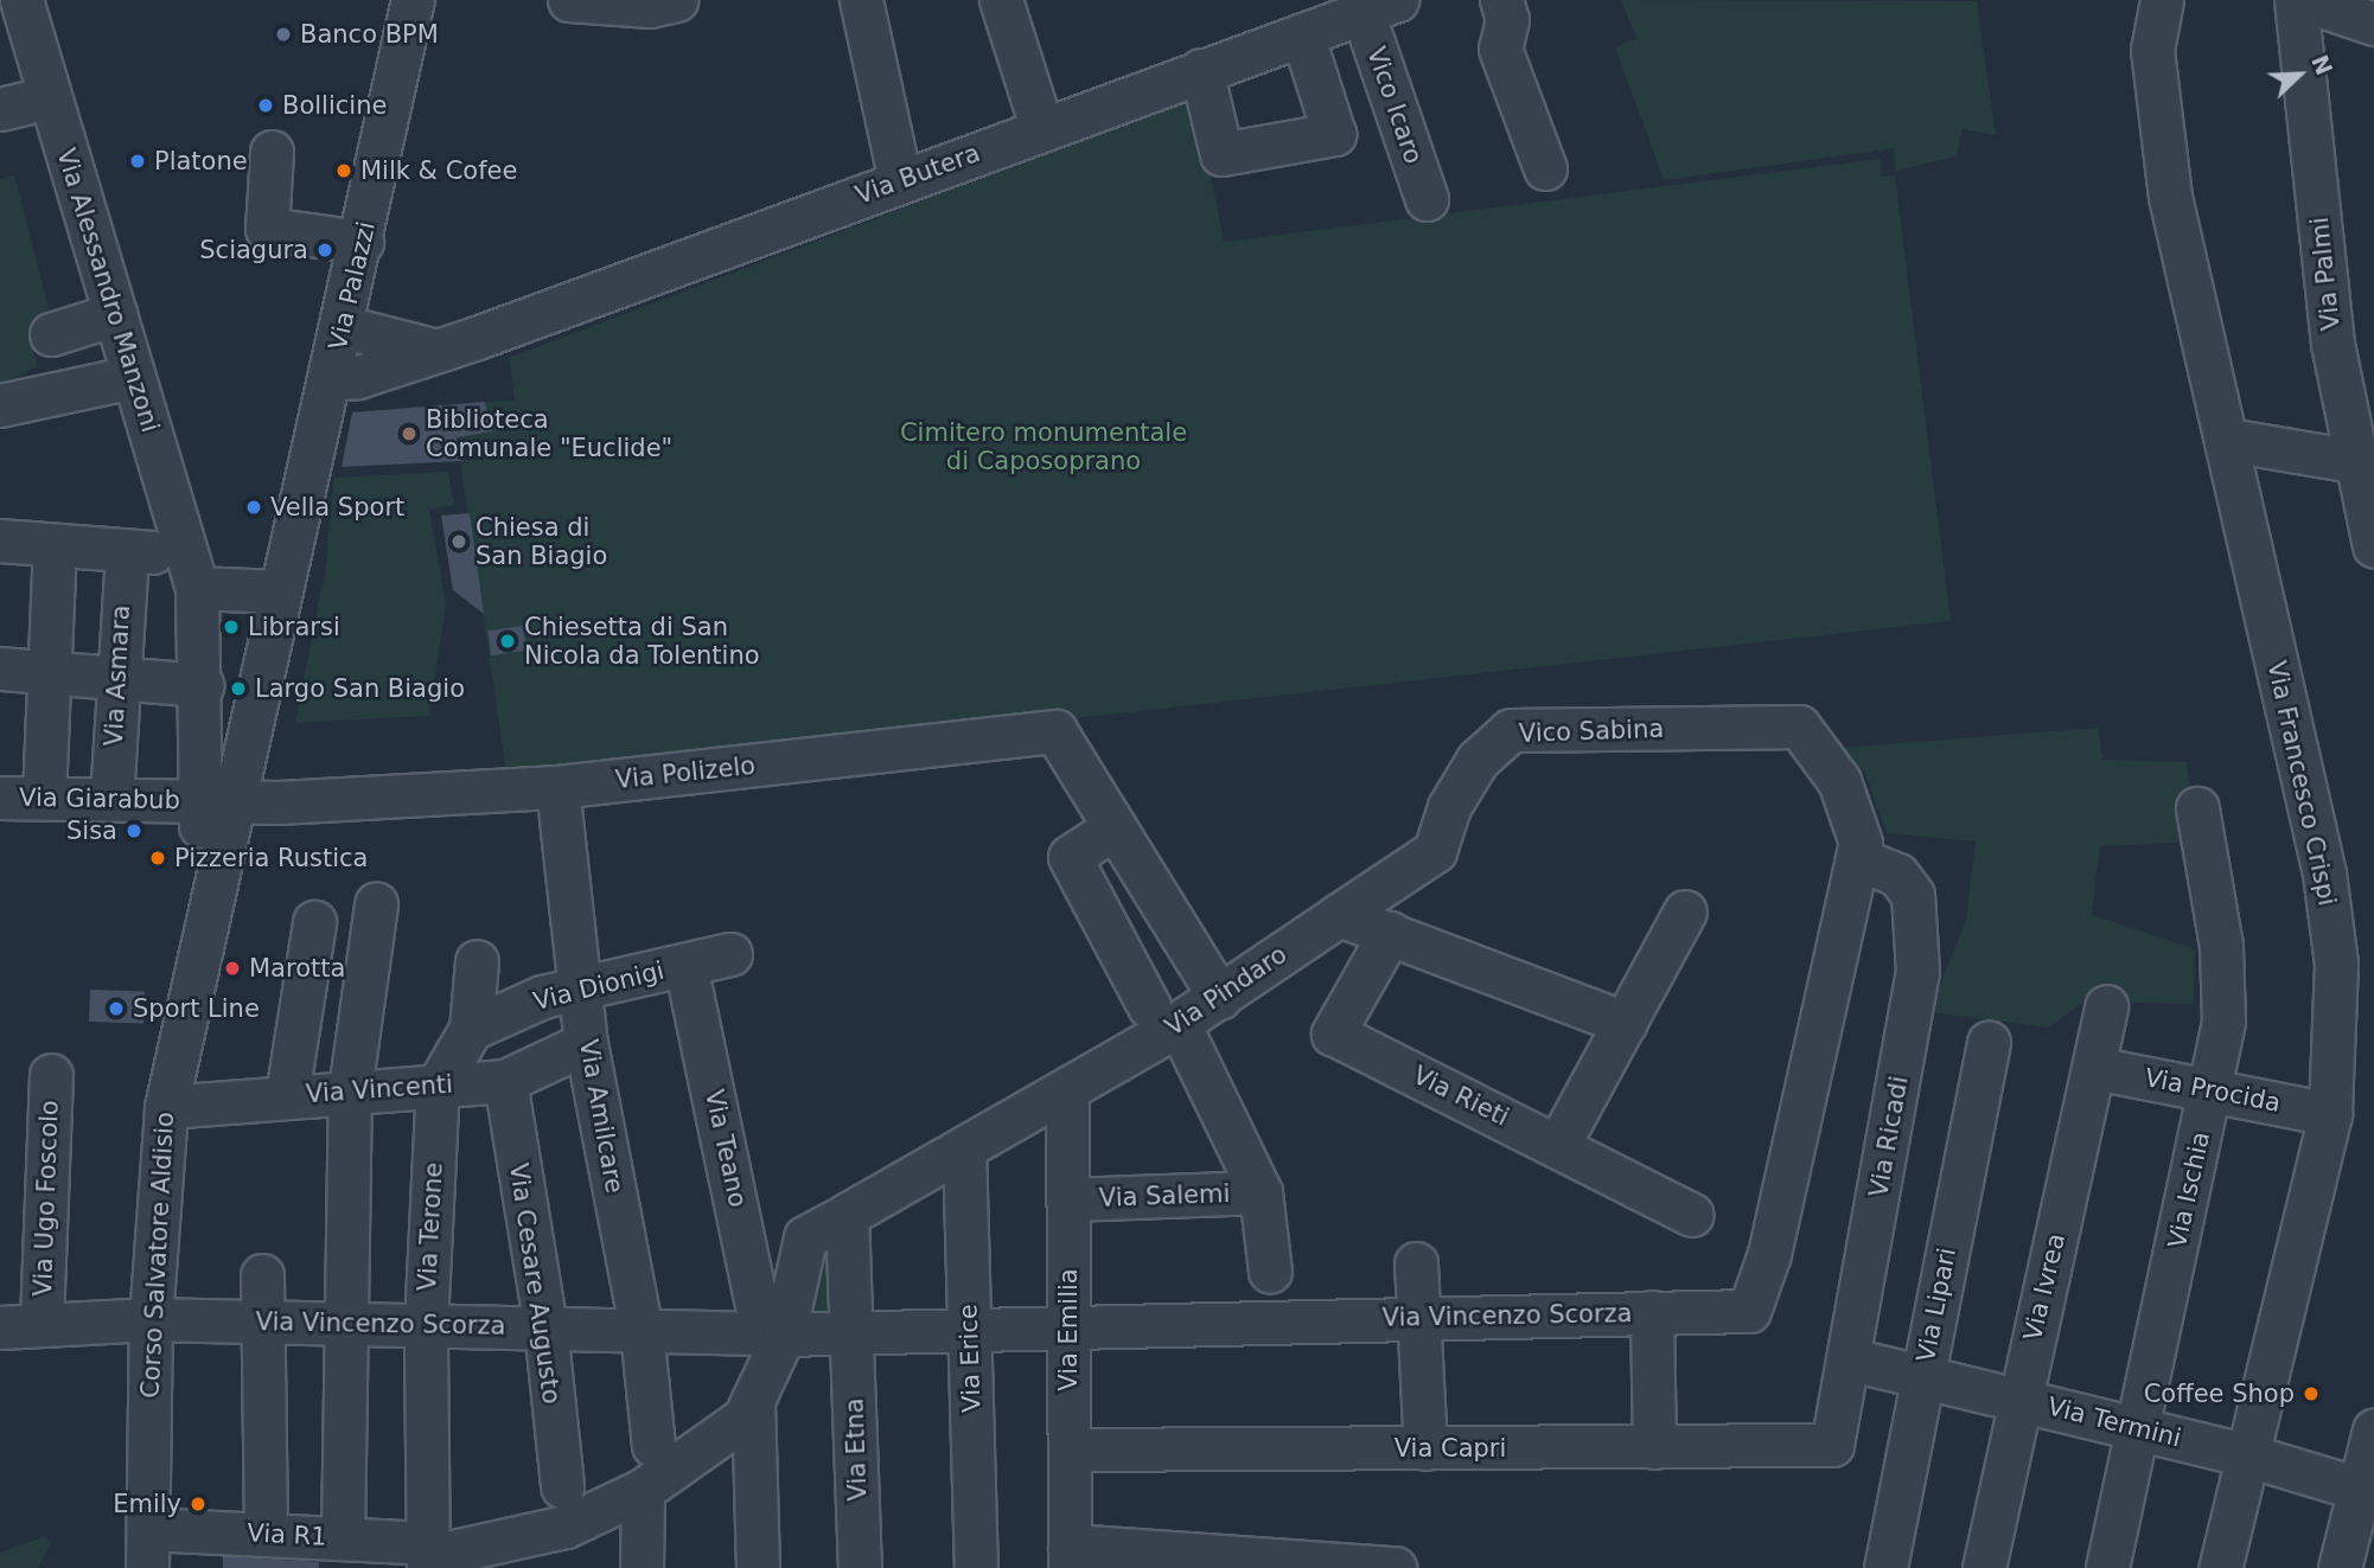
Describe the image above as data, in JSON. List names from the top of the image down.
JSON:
{
  "streets": {
    "street": [
      "Vico Icaro",
      "Via Butera",
      "Via Palmi",
      "Via Palazzi",
      "Via Alessandro Manzoni",
      "Via Asmara",
      "Vico Sabina",
      "Via Polizelo",
      "Via Francesco Crispi",
      "Via Giarabub",
      "Via Dionigi",
      "Via Pindaro",
      "Via Vincenti",
      "Via Procida",
      "Via Rieti",
      "Via Amilcare",
      "Via Ricadi",
      "Via Teano",
      "Via Ischia",
      "Via Salemi",
      "Via Ugo Foscolo",
      "Via Terone",
      "Corso Salvatore Aldisio",
      "Via Cesare Augusto",
      "Via Ivrea",
      "Via Lipari",
      "Via Vincenzo Scorza",
      "Via Emilia",
      "Via Erice",
      "Via Termini",
      "Via Capri",
      "Via Etna",
      "Via R1"
    ]
  },
  "crossings": [
    ["Vico Icaro", "Via Butera"],
    ["Via Butera", "Via Palazzi"],
    ["Via Palazzi", "Via Alessandro Manzoni"],
    ["Via Palazzi", "Via Polizelo"],
    ["Via Palazzi", "Via Giarabub"],
    ["Via Palazzi", "Corso Salvatore Aldisio"],
    ["Via Alessandro Manzoni", "Via Polizelo"],
    ["Via Alessandro Manzoni", "Via Giarabub"],
    ["Via Alessandro Manzoni", "Corso Salvatore Aldisio"],
    ["Via Asmara", "Via Giarabub"],
    ["Vico Sabina", "Via Pindaro"],
    ["Vico Sabina", "Via Ricadi"],
    ["Vico Sabina", "Via Vincenzo Scorza"],
    ["Via Polizelo", "Via Giarabub"],
    ["Via Polizelo", "Via Pindaro"],
    ["Via Polizelo", "Via Amilcare"],
    ["Via Polizelo", "Corso Salvatore Aldisio"],
    ["Via Francesco Crispi", "Via Procida"],
    ["Via Francesco Crispi", "Via Termini"],
    ["Via Giarabub", "Corso Salvatore Aldisio"],
    ["Via Dionigi", "Via Amilcare"],
    ["Via Dionigi", "Via Teano"],
    ["Via Pindaro", "Via Teano"],
    ["Via Pindaro", "Via Salemi"],
    ["Via Pindaro", "Via Vincenzo Scorza"],
    ["Via Pindaro", "Via Emilia"],
    ["Via Pindaro", "Via Erice"],
    ["Via Pindaro", "Via Etna"],
    ["Via Pindaro", "Via R1"],
    ["Via Vincenti", "Via Amilcare"],
    ["Via Vincenti", "Via Terone"],
    ["Via Vincenti", "Corso Salvatore Aldisio"],
    ["Via Vincenti", "Via Cesare Augusto"],
    ["Via Procida", "Via Ischia"],
    ["Via Procida", "Via Ivrea"],
    ["Via Amilcare", "Via Vincenzo Scorza"],
    ["Via Ricadi", "Via Vincenzo Scorza"],
    ["Via Ricadi", "Via Termini"],
    ["Via Ricadi", "Via Capri"],
    ["Via Teano", "Via Vincenzo Scorza"],
    ["Via Ischia", "Via Termini"],
    ["Via Salemi", "Via Emilia"],
    ["Via Ugo Foscolo", "Via Vincenzo Scorza"],
    ["Via Terone", "Via Vincenzo Scorza"],
    ["Via Terone", "Via R1"],
    ["Corso Salvatore Aldisio", "Via Vincenzo Scorza"],
    ["Corso Salvatore Aldisio", "Via R1"],
    ["Via Cesare Augusto", "Via Vincenzo Scorza"],
    ["Via Ivrea", "Via Termini"],
    ["Via Lipari", "Via Termini"],
    ["Via Vincenzo Scorza", "Via Emilia"],
    ["Via Vincenzo Scorza", "Via Erice"],
    ["Via Vincenzo Scorza", "Via Etna"],
    ["Via Emilia", "Via Capri"]
  ],
  "parks": ["Cimitero monumentale di Caposoprano"],
  "places": [
    "Banco BPM",
    "Bollicine",
    "Platone",
    "Milk & Cofee",
    "Sciagura",
    "Biblioteca Comunale \"Euclide\"",
    "Vella Sport",
    "Chiesa di San Biagio",
    "Librarsi",
    "Chiesetta di San Nicola da Tolentino",
    "Largo San Biagio",
    "Sisa",
    "Pizzeria Rustica",
    "Marotta",
    "Sport Line",
    "Coffee Shop",
    "Emily"
  ],
  "north": "top right"
}
